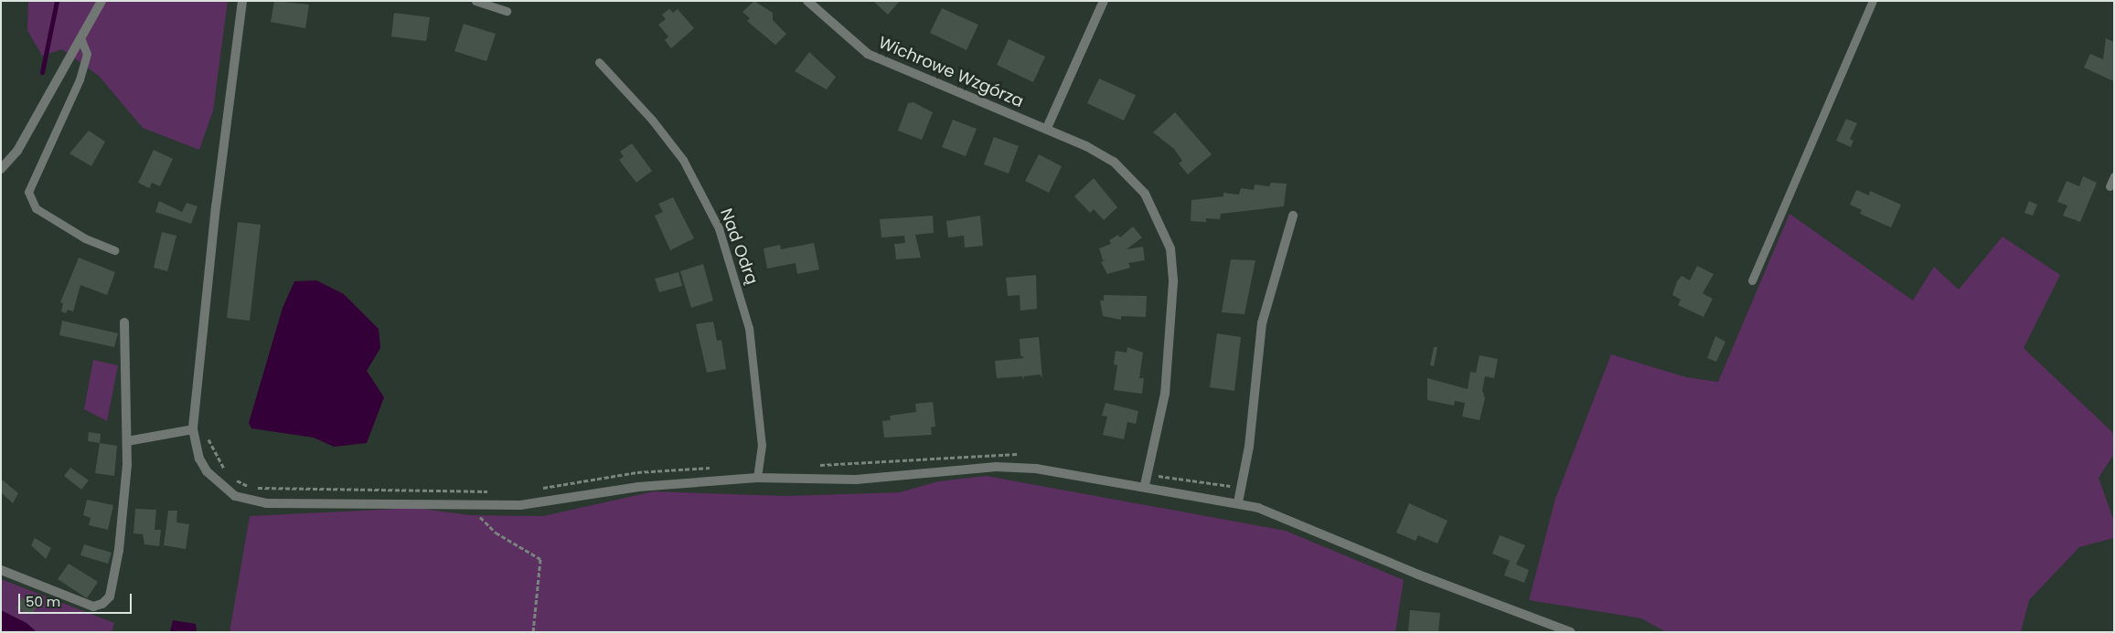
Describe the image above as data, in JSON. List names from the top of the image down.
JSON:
{
  "streets": {
    "street": ["Wichrowe Wzgórza"],
    "lane": ["Nad Odrą"]
  },
  "scale_bar": "50 m"
}
